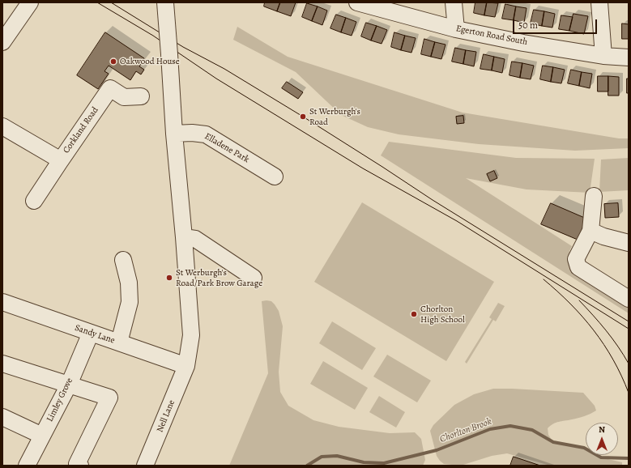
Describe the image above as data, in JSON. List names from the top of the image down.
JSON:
{
  "streets": {
    "street": [
      "Egerton Road South",
      "Corkland Road",
      "Elladene Park",
      "Sandy Lane",
      "Limley Grove",
      "Nell Lane"
    ]
  },
  "crossings": [
    ["Sandy Lane", "Limley Grove"],
    ["Sandy Lane", "Nell Lane"]
  ],
  "water": ["Chorlton Brook"],
  "places": [
    "Oakwood House",
    "St Werburgh's Road",
    "St Werburgh's Road/Park Brow Garage",
    "Chorlton High School"
  ],
  "scale_bar": "50 m",
  "north": "top"
}
